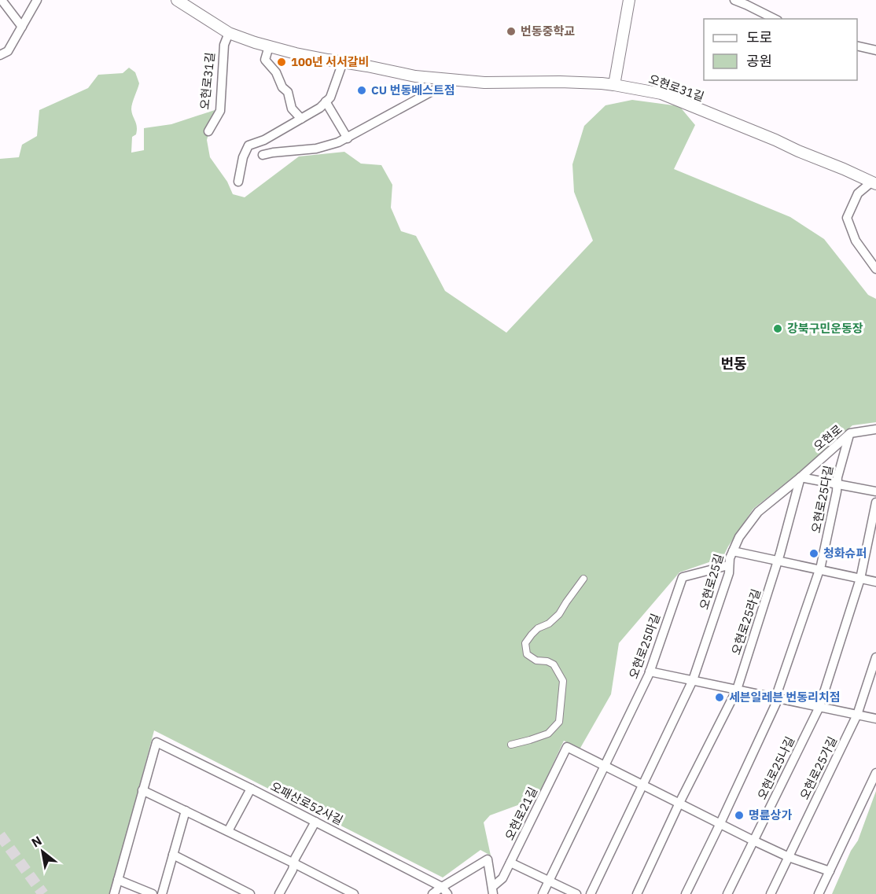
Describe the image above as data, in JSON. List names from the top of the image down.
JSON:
{
  "streets": {
    "street": [
      "오현로31길",
      "오현로",
      "오현로25다길",
      "오현로25길",
      "오현로25라길",
      "오현로25마길",
      "오현로25나길",
      "오현로25가길",
      "오패산로52사길",
      "오현로21길"
    ]
  },
  "crossings": [
    ["오현로", "오현로25다길"],
    ["오현로", "오현로25길"],
    ["오현로", "오현로25라길"],
    ["오현로25길", "오현로25라길"],
    ["오현로25길", "오현로25마길"],
    ["오현로25마길", "오현로21길"],
    ["오패산로52사길", "오현로21길"]
  ],
  "districts": ["번동"],
  "places": [
    "번동중학교",
    "100년 서서갈비",
    "CU 번동베스트점",
    "강북구민운동장",
    "청화슈퍼",
    "세븐일레븐 번동리치점",
    "명륜상가"
  ],
  "legend": ["도로", "공원"],
  "north": "top left"
}
